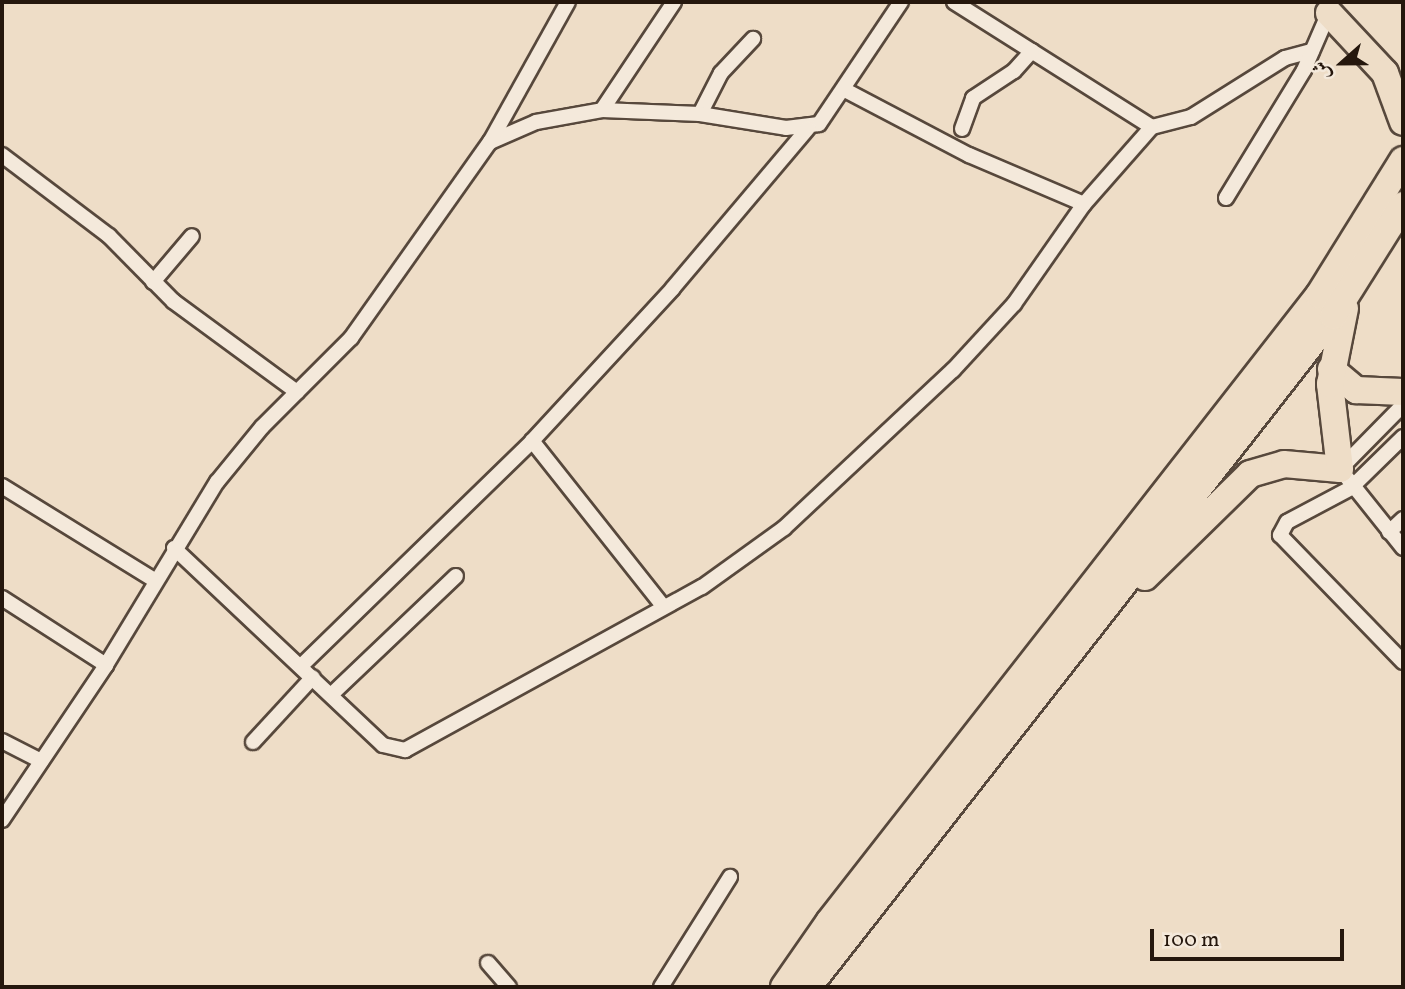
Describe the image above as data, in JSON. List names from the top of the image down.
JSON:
{
  "scale_bar": "100 m",
  "north": "left"
}
